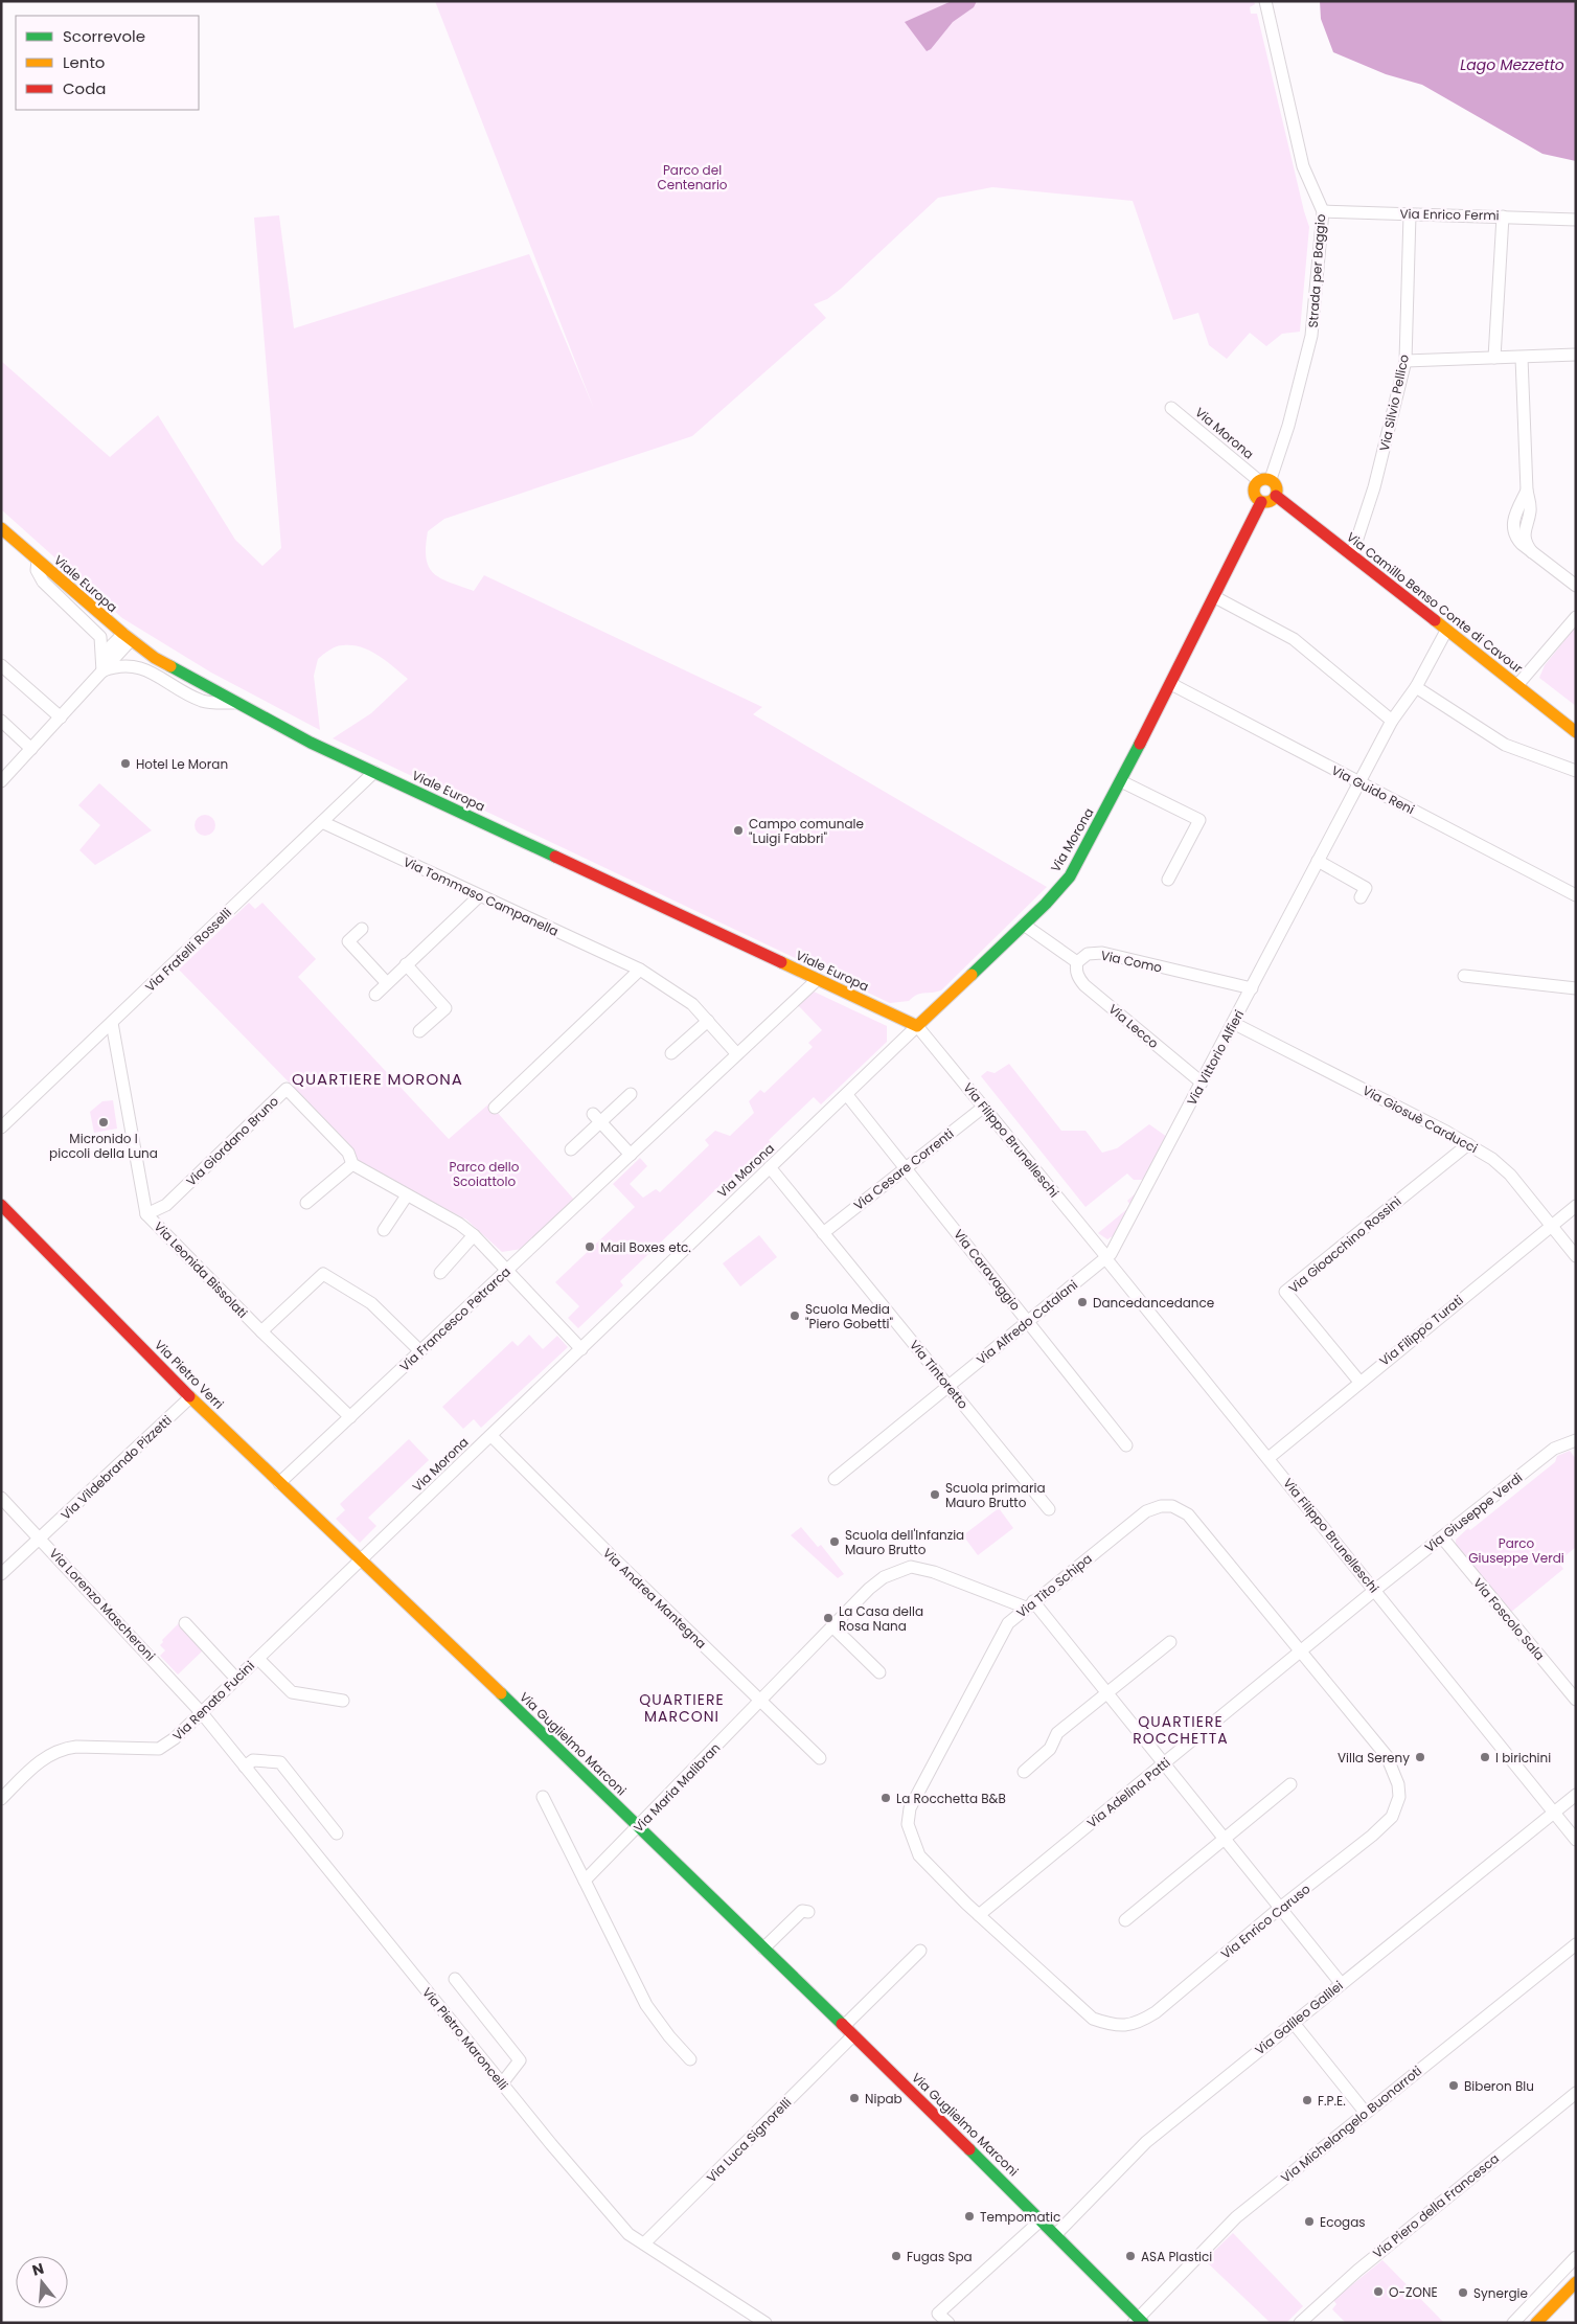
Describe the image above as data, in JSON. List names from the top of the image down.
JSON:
{
  "streets": {
    "main road": [
      "Via Morona",
      "Viale Europa",
      "Via Camillo Benso Conte di Cavour",
      "Via Pietro Verri",
      "Via Guglielmo Marconi"
    ],
    "street": [
      "Via Enrico Fermi",
      "Strada per Baggio",
      "Via Silvio Pellico",
      "Via Guido Reni",
      "Via Tommaso Campanella",
      "Via Fratelli Rosselli",
      "Via Como",
      "Via Lecco",
      "Via Vittorio Alfieri",
      "Via Giosuè Carducci",
      "Via Filippo Brunelleschi",
      "Via Giordano Bruno",
      "Via Cesare Correnti",
      "Via Gioacchino Rossini",
      "Via Leonida Bissolati",
      "Via Caravaggio",
      "Via Francesco Petrarca",
      "Via Alfredo Catalani",
      "Via Filippo Turati",
      "Via Tintoretto",
      "Via Vildebrando Pizzetti",
      "Via Giuseppe Verdi",
      "Via Tito Schipa",
      "Via Andrea Mantegna",
      "Via Lorenzo Mascheroni",
      "Via Foscolo Sala",
      "Via Renato Fucini",
      "Via Maria Malibran",
      "Via Adelina Patti",
      "Via Enrico Caruso",
      "Via Galileo Galilei",
      "Via Pietro Maroncelli",
      "Via Michelangelo Buonarroti",
      "Via Luca Signorelli",
      "Via Piero della Francesca"
    ]
  },
  "crossings": [
    ["Via Enrico Fermi", "Strada per Baggio"],
    ["Via Enrico Fermi", "Via Silvio Pellico"],
    ["Strada per Baggio", "Via Morona"],
    ["Strada per Baggio", "Via Camillo Benso Conte di Cavour"],
    ["Via Silvio Pellico", "Via Camillo Benso Conte di Cavour"],
    ["Via Morona", "Viale Europa"],
    ["Via Morona", "Via Camillo Benso Conte di Cavour"],
    ["Via Morona", "Via Guido Reni"],
    ["Via Morona", "Via Filippo Brunelleschi"],
    ["Via Morona", "Via Giordano Bruno"],
    ["Via Morona", "Via Caravaggio"],
    ["Via Morona", "Via Pietro Verri"],
    ["Via Morona", "Via Tintoretto"],
    ["Via Morona", "Via Andrea Mantegna"],
    ["Via Morona", "Via Renato Fucini"],
    ["Via Morona", "Via Guglielmo Marconi"],
    ["Viale Europa", "Via Fratelli Rosselli"],
    ["Viale Europa", "Via Filippo Brunelleschi"],
    ["Viale Europa", "Via Francesco Petrarca"],
    ["Via Camillo Benso Conte di Cavour", "Via Vittorio Alfieri"],
    ["Via Guido Reni", "Via Vittorio Alfieri"],
    ["Via Tommaso Campanella", "Via Fratelli Rosselli"],
    ["Via Tommaso Campanella", "Via Francesco Petrarca"],
    ["Via Fratelli Rosselli", "Via Leonida Bissolati"],
    ["Via Como", "Via Lecco"],
    ["Via Como", "Via Vittorio Alfieri"],
    ["Via Lecco", "Via Vittorio Alfieri"],
    ["Via Vittorio Alfieri", "Via Giosuè Carducci"],
    ["Via Vittorio Alfieri", "Via Filippo Brunelleschi"],
    ["Via Vittorio Alfieri", "Via Alfredo Catalani"],
    ["Via Giosuè Carducci", "Via Gioacchino Rossini"],
    ["Via Giosuè Carducci", "Via Filippo Turati"],
    ["Via Filippo Brunelleschi", "Via Cesare Correnti"],
    ["Via Filippo Brunelleschi", "Via Alfredo Catalani"],
    ["Via Filippo Brunelleschi", "Via Filippo Turati"],
    ["Via Filippo Brunelleschi", "Via Giuseppe Verdi"],
    ["Via Filippo Brunelleschi", "Via Adelina Patti"],
    ["Via Filippo Brunelleschi", "Via Galileo Galilei"],
    ["Via Giordano Bruno", "Via Leonida Bissolati"],
    ["Via Giordano Bruno", "Via Francesco Petrarca"],
    ["Via Cesare Correnti", "Via Caravaggio"],
    ["Via Cesare Correnti", "Via Tintoretto"],
    ["Via Gioacchino Rossini", "Via Filippo Turati"],
    ["Via Leonida Bissolati", "Via Francesco Petrarca"],
    ["Via Caravaggio", "Via Alfredo Catalani"],
    ["Via Francesco Petrarca", "Via Pietro Verri"],
    ["Via Alfredo Catalani", "Via Tintoretto"],
    ["Via Pietro Verri", "Via Vildebrando Pizzetti"],
    ["Via Pietro Verri", "Via Renato Fucini"],
    ["Via Pietro Verri", "Via Guglielmo Marconi"],
    ["Via Vildebrando Pizzetti", "Via Lorenzo Mascheroni"],
    ["Via Giuseppe Verdi", "Via Foscolo Sala"],
    ["Via Giuseppe Verdi", "Via Adelina Patti"],
    ["Via Tito Schipa", "Via Maria Malibran"],
    ["Via Tito Schipa", "Via Adelina Patti"],
    ["Via Tito Schipa", "Via Enrico Caruso"],
    ["Via Andrea Mantegna", "Via Maria Malibran"],
    ["Via Lorenzo Mascheroni", "Via Renato Fucini"],
    ["Via Lorenzo Mascheroni", "Via Pietro Maroncelli"],
    ["Via Renato Fucini", "Via Guglielmo Marconi"],
    ["Via Renato Fucini", "Via Pietro Maroncelli"],
    ["Via Guglielmo Marconi", "Via Maria Malibran"],
    ["Via Guglielmo Marconi", "Via Galileo Galilei"],
    ["Via Guglielmo Marconi", "Via Michelangelo Buonarroti"],
    ["Via Guglielmo Marconi", "Via Luca Signorelli"],
    ["Via Adelina Patti", "Via Enrico Caruso"],
    ["Via Pietro Maroncelli", "Via Luca Signorelli"]
  ],
  "districts": ["QUARTIERE MORONA", "QUARTIERE MARCONI", "QUARTIERE ROCCHETTA"],
  "water": ["Lago Mezzetto"],
  "parks": ["Parco del Centenario", "Parco dello Scoiattolo", "Parco Giuseppe Verdi"],
  "places": [
    "Hotel Le Moran",
    "Campo comunale \"Luigi Fabbri\"",
    "Micronido I piccoli della Luna",
    "Mail Boxes etc.",
    "Dancedancedance",
    "Scuola Media \"Piero Gobetti\"",
    "Scuola primaria Mauro Brutto",
    "Scuola dell'Infanzia Mauro Brutto",
    "La Casa della Rosa Nana",
    "Villa Sereny",
    "I birichini",
    "La Rocchetta B&B",
    "Biberon Blu",
    "Nipab",
    "F.P.E.",
    "Tempomatic",
    "Ecogas",
    "Fugas Spa",
    "ASA Plastici",
    "O-ZONE",
    "Synergie"
  ],
  "legend": ["Scorrevole", "Lento", "Coda"],
  "north": "top"
}
